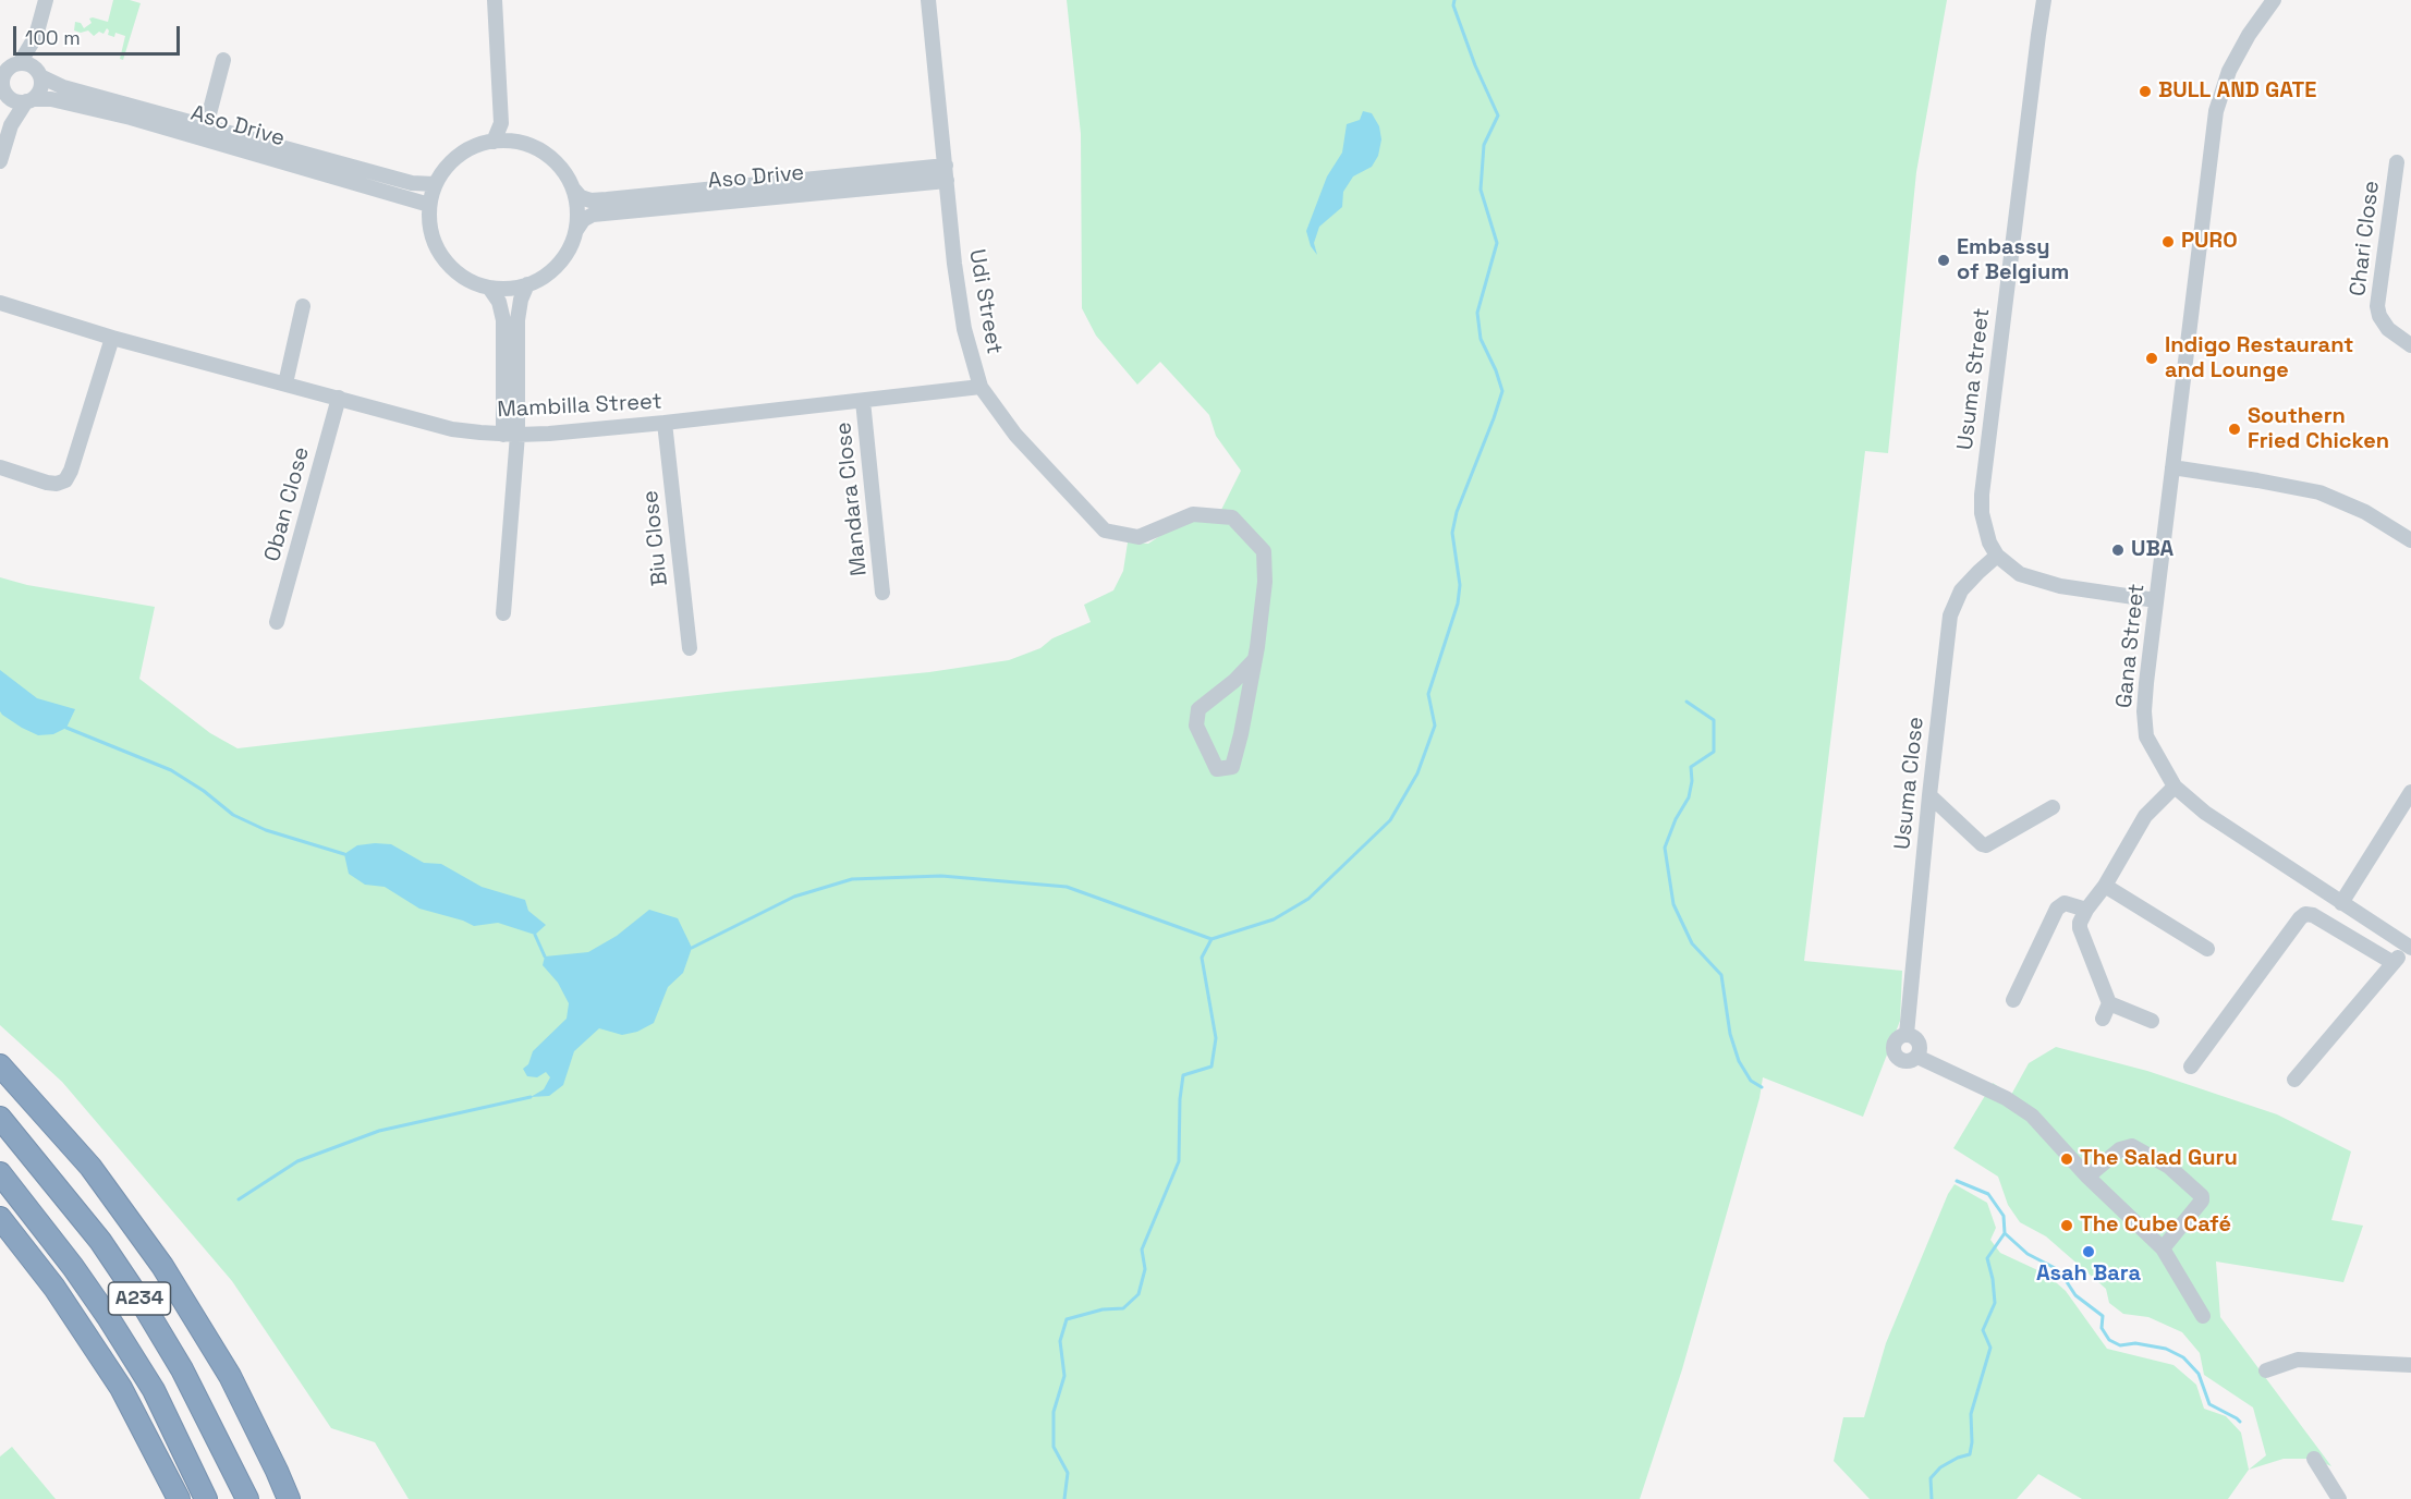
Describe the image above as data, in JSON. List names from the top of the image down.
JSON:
{
  "streets": {
    "highway": ["A234"],
    "street": [
      "Aso Drive",
      "Chari Close",
      "Udi Street",
      "Usuma Street",
      "Mambilla Street",
      "Mandara Close",
      "Oban Close",
      "Biu Close",
      "Gana Street",
      "Usuma Close"
    ]
  },
  "crossings": [
    ["Aso Drive", "Udi Street"],
    ["Udi Street", "Mambilla Street"],
    ["Usuma Street", "Gana Street"],
    ["Usuma Street", "Usuma Close"],
    ["Mambilla Street", "Mandara Close"],
    ["Mambilla Street", "Oban Close"],
    ["Mambilla Street", "Biu Close"]
  ],
  "places": [
    "BULL AND GATE",
    "PURO",
    "Embassy of Belgium",
    "Indigo Restaurant and Lounge",
    "Southern Fried Chicken",
    "UBA",
    "The Salad Guru",
    "The Cube Café",
    "Asah Bara"
  ],
  "scale_bar": "100 m"
}
